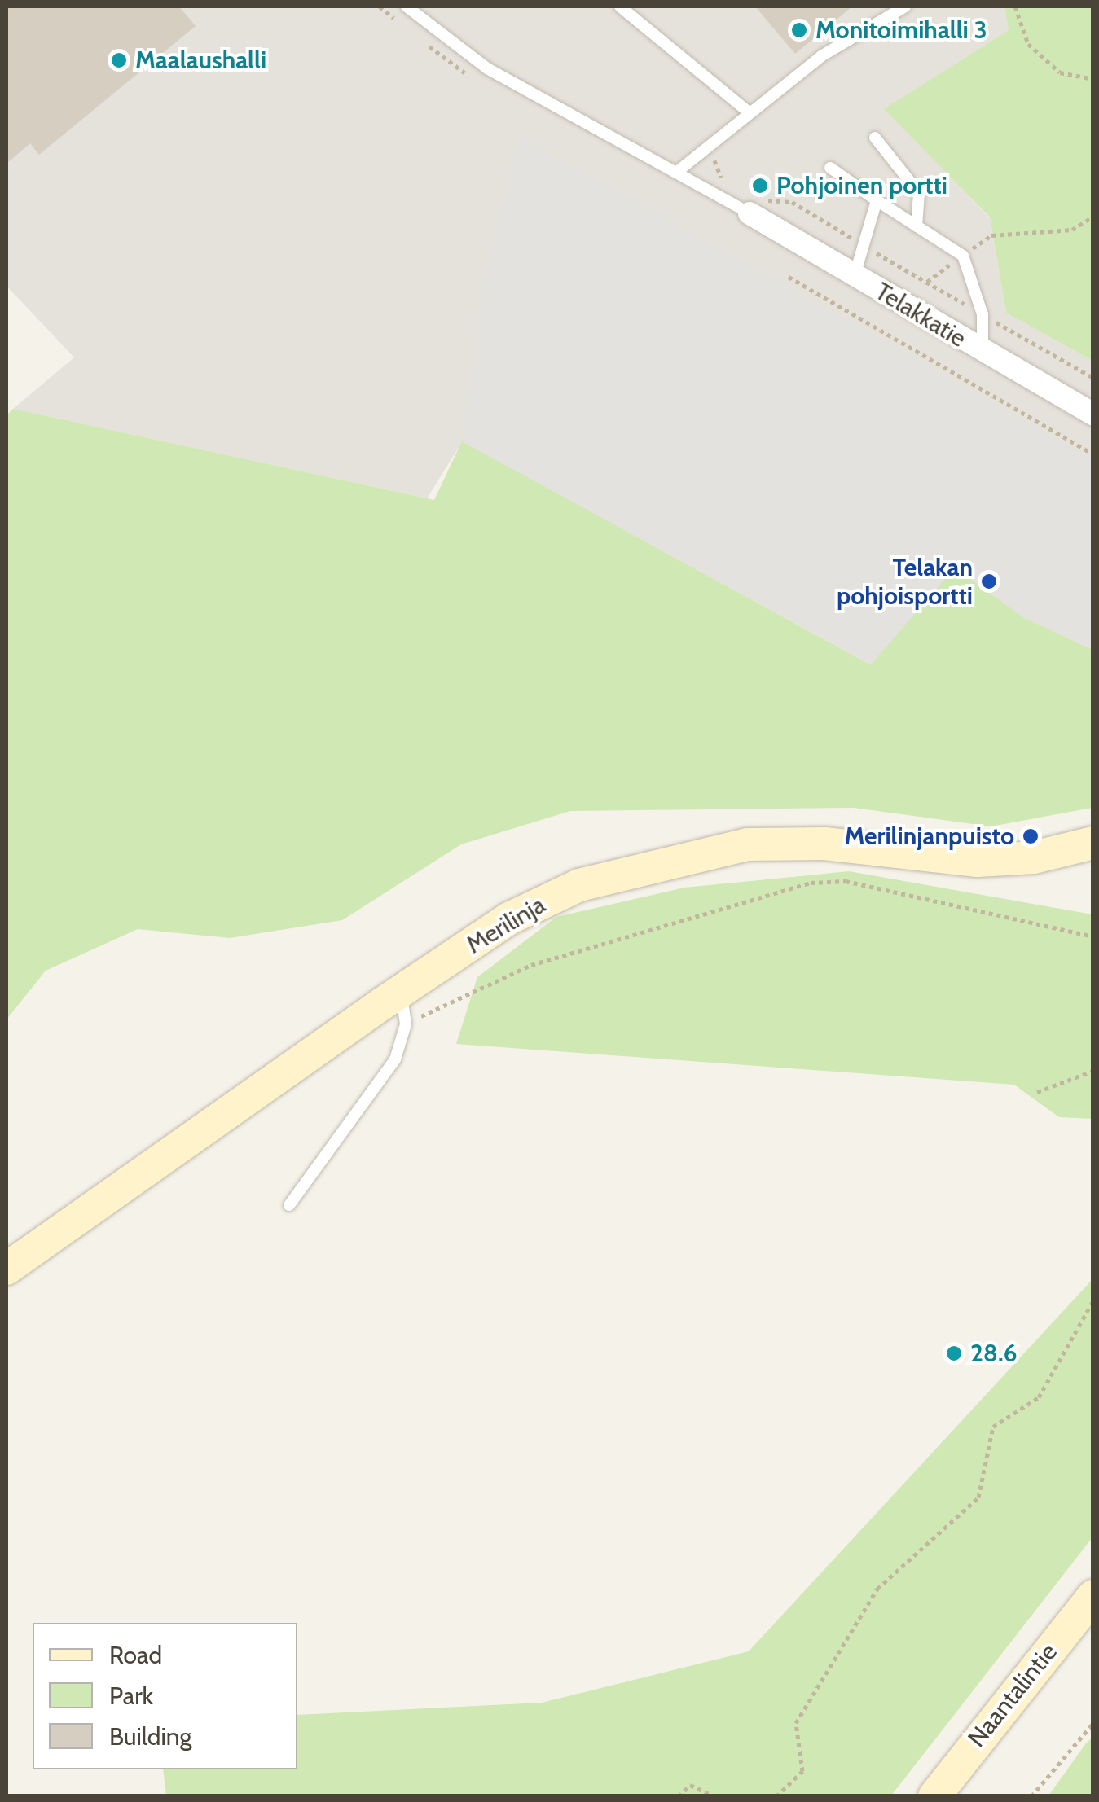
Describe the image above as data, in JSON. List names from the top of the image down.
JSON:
{
  "streets": {
    "street": ["Telakkatie", "Merilinja", "Naantalintie"]
  },
  "places": [
    "Monitoimihalli 3",
    "Maalaushalli",
    "Pohjoinen portti",
    "Telakan pohjoisportti",
    "Merilinjanpuisto",
    "28.6"
  ],
  "legend": ["Road", "Park", "Building"]
}
